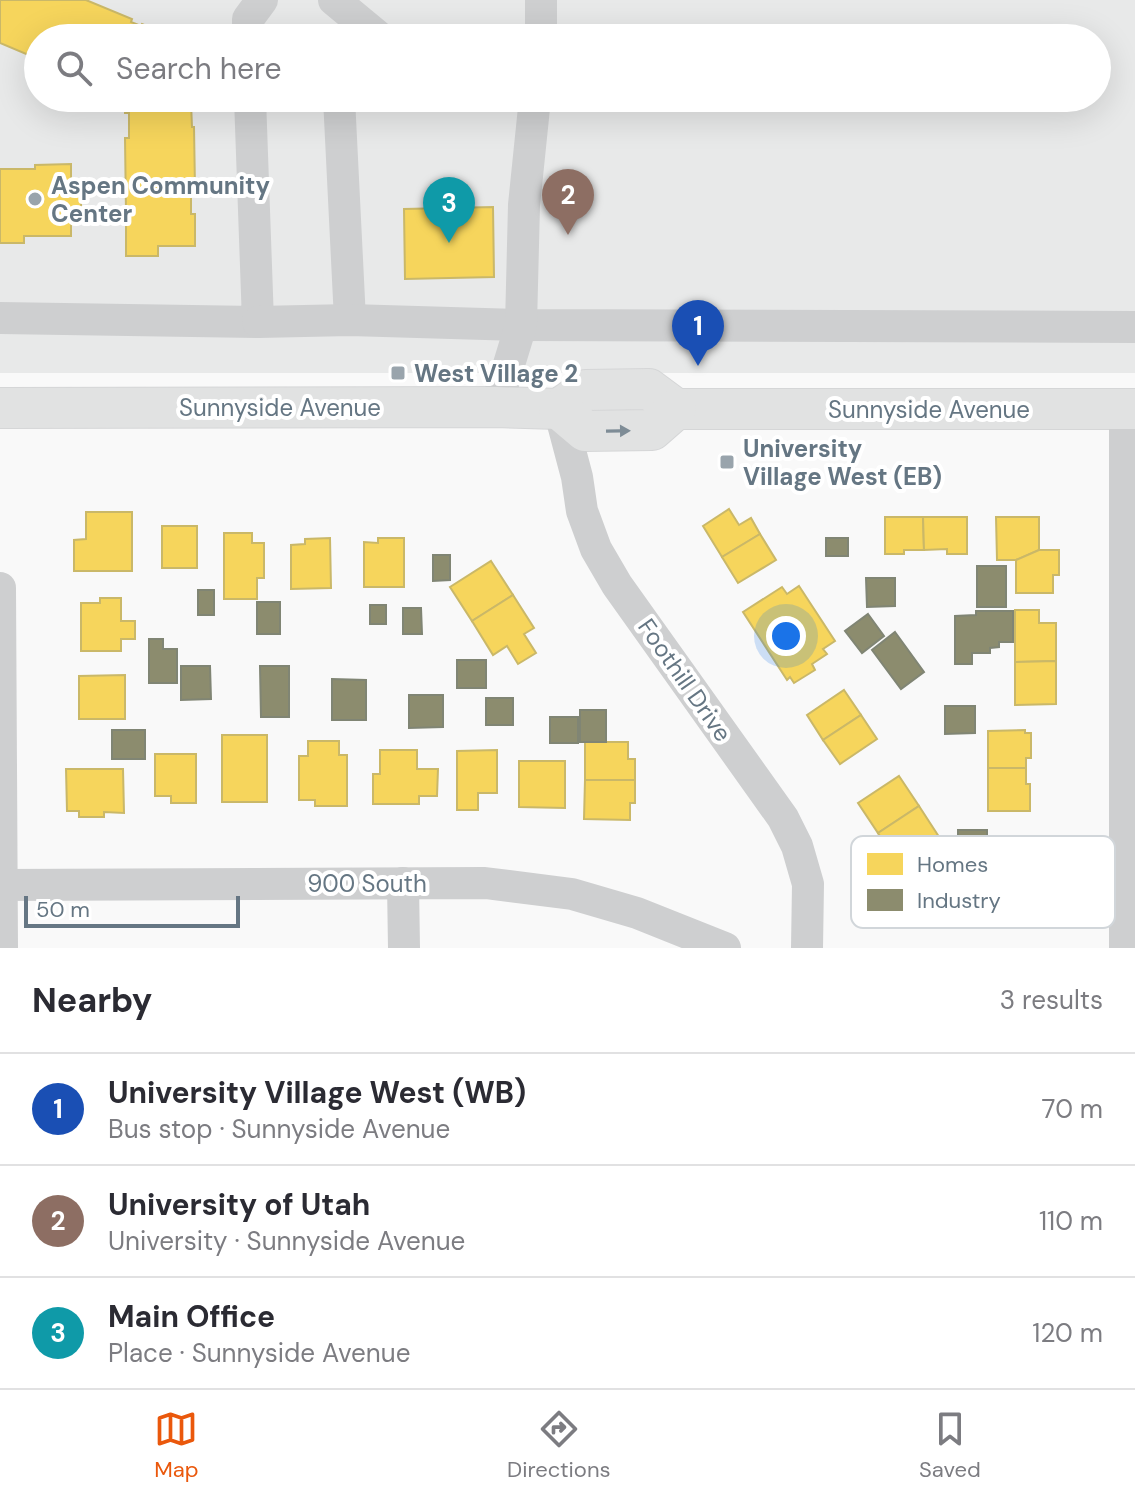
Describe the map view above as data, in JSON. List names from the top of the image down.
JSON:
{
  "streets": {
    "main road": ["Sunnyside Avenue"],
    "street": ["Foothill Drive", "900 South"]
  },
  "crossings": [
    ["Sunnyside Avenue", "Foothill Drive"]
  ],
  "places": {
    "other": ["Aspen Community Center"],
    "transit": ["West Village 2", "University Village West (EB)"]
  },
  "legend": ["Homes", "Industry"],
  "scale_bar": "50 m",
  "page": {
    "search": "Search here",
    "pins": ["2", "3", "1"],
    "scale": "50 m",
    "heading": ["Nearby", "3 results"],
    "list": [
      {
        "mark": "1",
        "name": "University Village West (WB)",
        "note": "Bus stop · Sunnyside Avenue",
        "value": "70 m"
      },
      {
        "mark": "2",
        "name": "University of Utah",
        "note": "University · Sunnyside Avenue",
        "value": "110 m"
      },
      {
        "mark": "3",
        "name": "Main Office",
        "note": "Place · Sunnyside Avenue",
        "value": "120 m"
      }
    ],
    "nav": ["Map", "Directions", "Saved"]
  }
}
